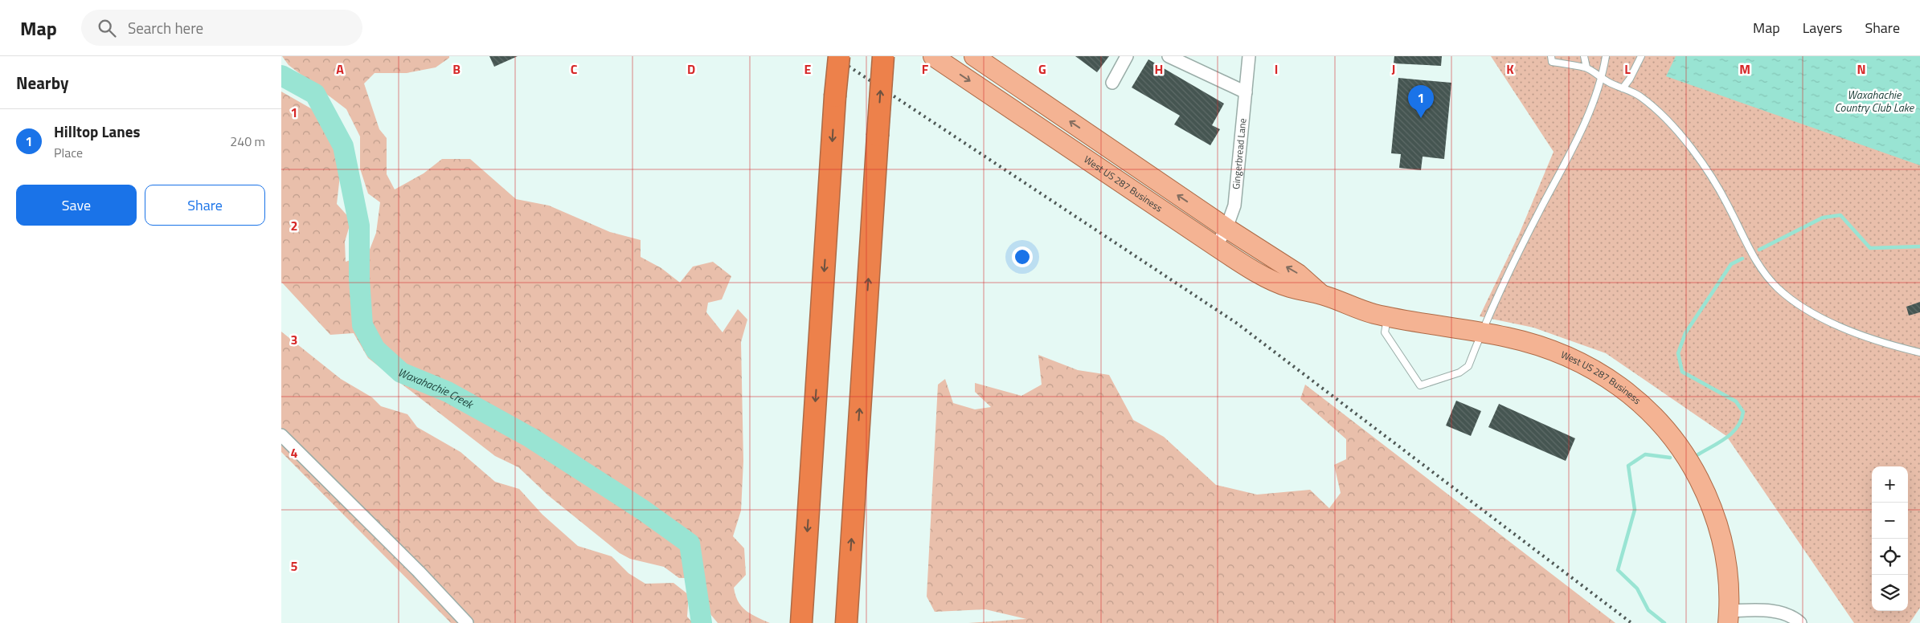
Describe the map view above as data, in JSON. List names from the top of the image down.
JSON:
{
  "streets": {
    "main road": ["West US 287 Business"],
    "street": ["Gingerbread Lane"]
  },
  "crossings": [
    ["Gingerbread Lane", "West US 287 Business"]
  ],
  "water": ["Waxahachie Country Club Lake", "Waxahachie Creek"],
  "page": {
    "header": "Map",
    "search": "Search here",
    "nav": ["Map", "Layers", "Share"],
    "heading": "Nearby",
    "pins": "1",
    "list": [
      {
        "mark": "1",
        "name": "Hilltop Lanes",
        "note": "Place",
        "value": "240 m"
      }
    ],
    "buttons": ["Save", "Share"],
    "map_buttons": ["+", "−"]
  },
  "grid": {
    "columns": [
      "A",
      "B",
      "C",
      "D",
      "E",
      "F",
      "G",
      "H",
      "I",
      "J",
      "K",
      "L",
      "M",
      "N"
    ],
    "rows": [
      "1",
      "2",
      "3",
      "4",
      "5"
    ]
  }
}
